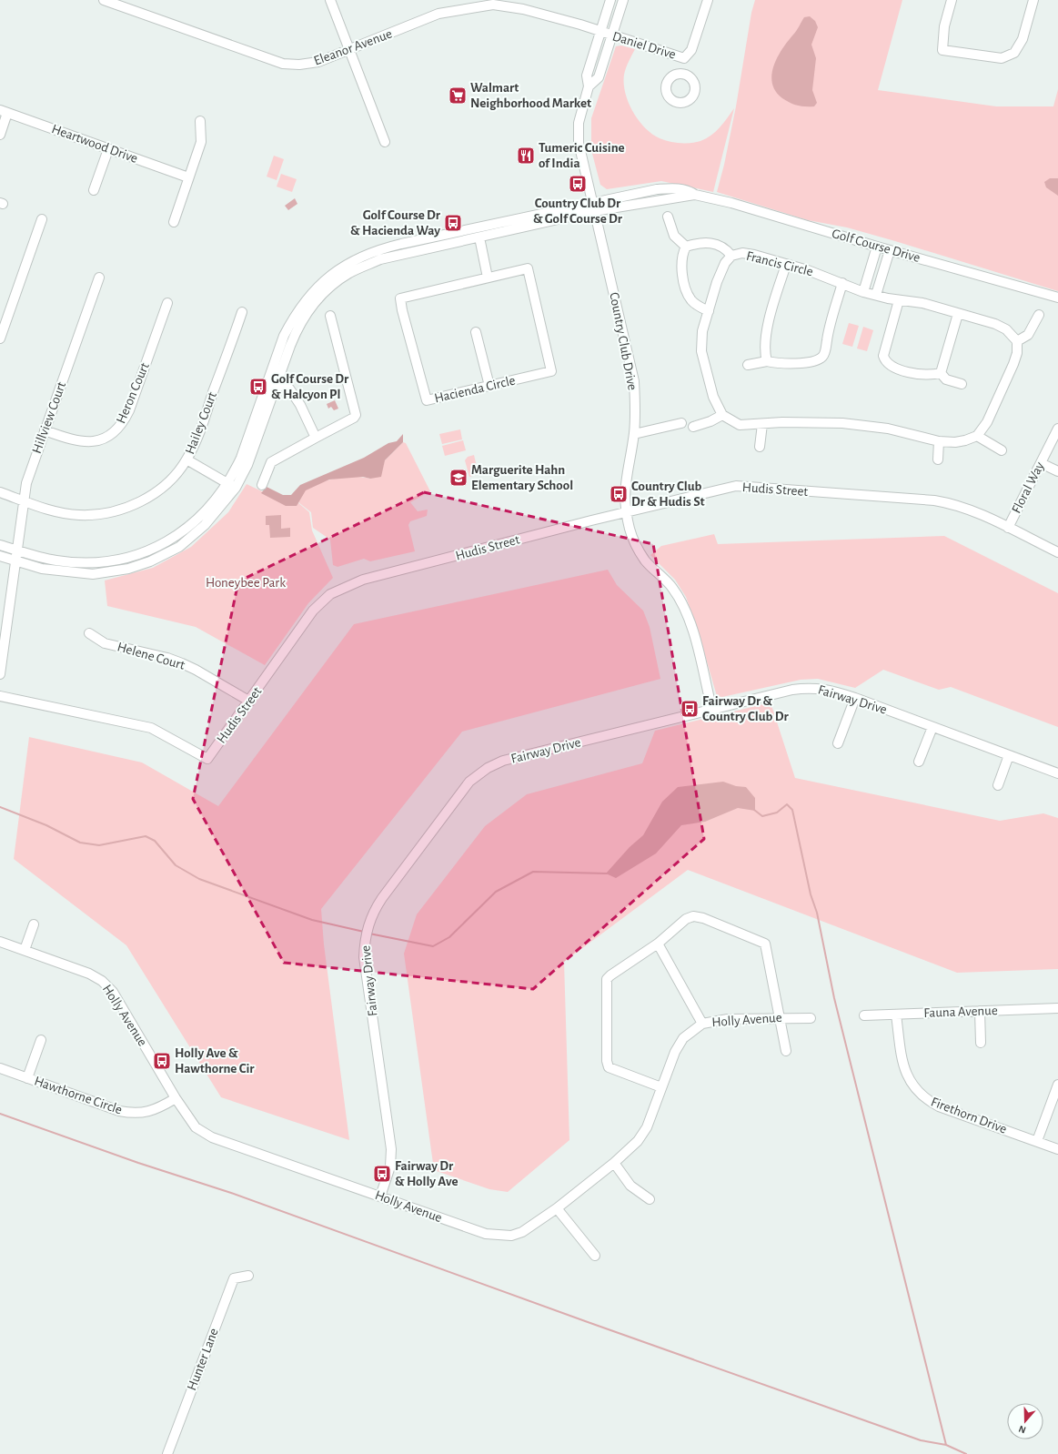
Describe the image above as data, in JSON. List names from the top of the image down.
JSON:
{
  "streets": {
    "street": [
      "Daniel Drive",
      "Eleanor Avenue",
      "Heartwood Drive",
      "Golf Course Drive",
      "Francis Circle",
      "Country Club Drive",
      "Hacienda Circle",
      "Heron Court",
      "Hillview Court",
      "Hailey Court",
      "Floral Way",
      "Hudis Street",
      "Helene Court",
      "Fairway Drive",
      "Fauna Avenue",
      "Holly Avenue",
      "Hawthorne Circle",
      "Firethorn Drive",
      "Hunter Lane"
    ]
  },
  "crossings": [
    ["Daniel Drive", "Eleanor Avenue"],
    ["Daniel Drive", "Country Club Drive"],
    ["Eleanor Avenue", "Country Club Drive"],
    ["Golf Course Drive", "Country Club Drive"],
    ["Golf Course Drive", "Hillview Court"],
    ["Country Club Drive", "Hudis Street"],
    ["Country Club Drive", "Fairway Drive"],
    ["Heron Court", "Hillview Court"],
    ["Hillview Court", "Hailey Court"],
    ["Floral Way", "Hudis Street"],
    ["Hudis Street", "Helene Court"],
    ["Fairway Drive", "Holly Avenue"],
    ["Fauna Avenue", "Firethorn Drive"],
    ["Holly Avenue", "Hawthorne Circle"]
  ],
  "parks": ["Honeybee Park"],
  "places": {
    "supermarket": ["Walmart Neighborhood Market"],
    "restaurant": ["Tumeric Cuisine of India"],
    "bus stop": [
      "Country Club Dr & Golf Course Dr",
      "Golf Course Dr & Hacienda Way",
      "Golf Course Dr & Halcyon Pl",
      "Country Club Dr & Hudis St",
      "Fairway Dr & Country Club Dr",
      "Holly Ave & Hawthorne Cir",
      "Fairway Dr & Holly Ave"
    ],
    "school or university": ["Marguerite Hahn Elementary School"]
  },
  "north": "bottom"
}
